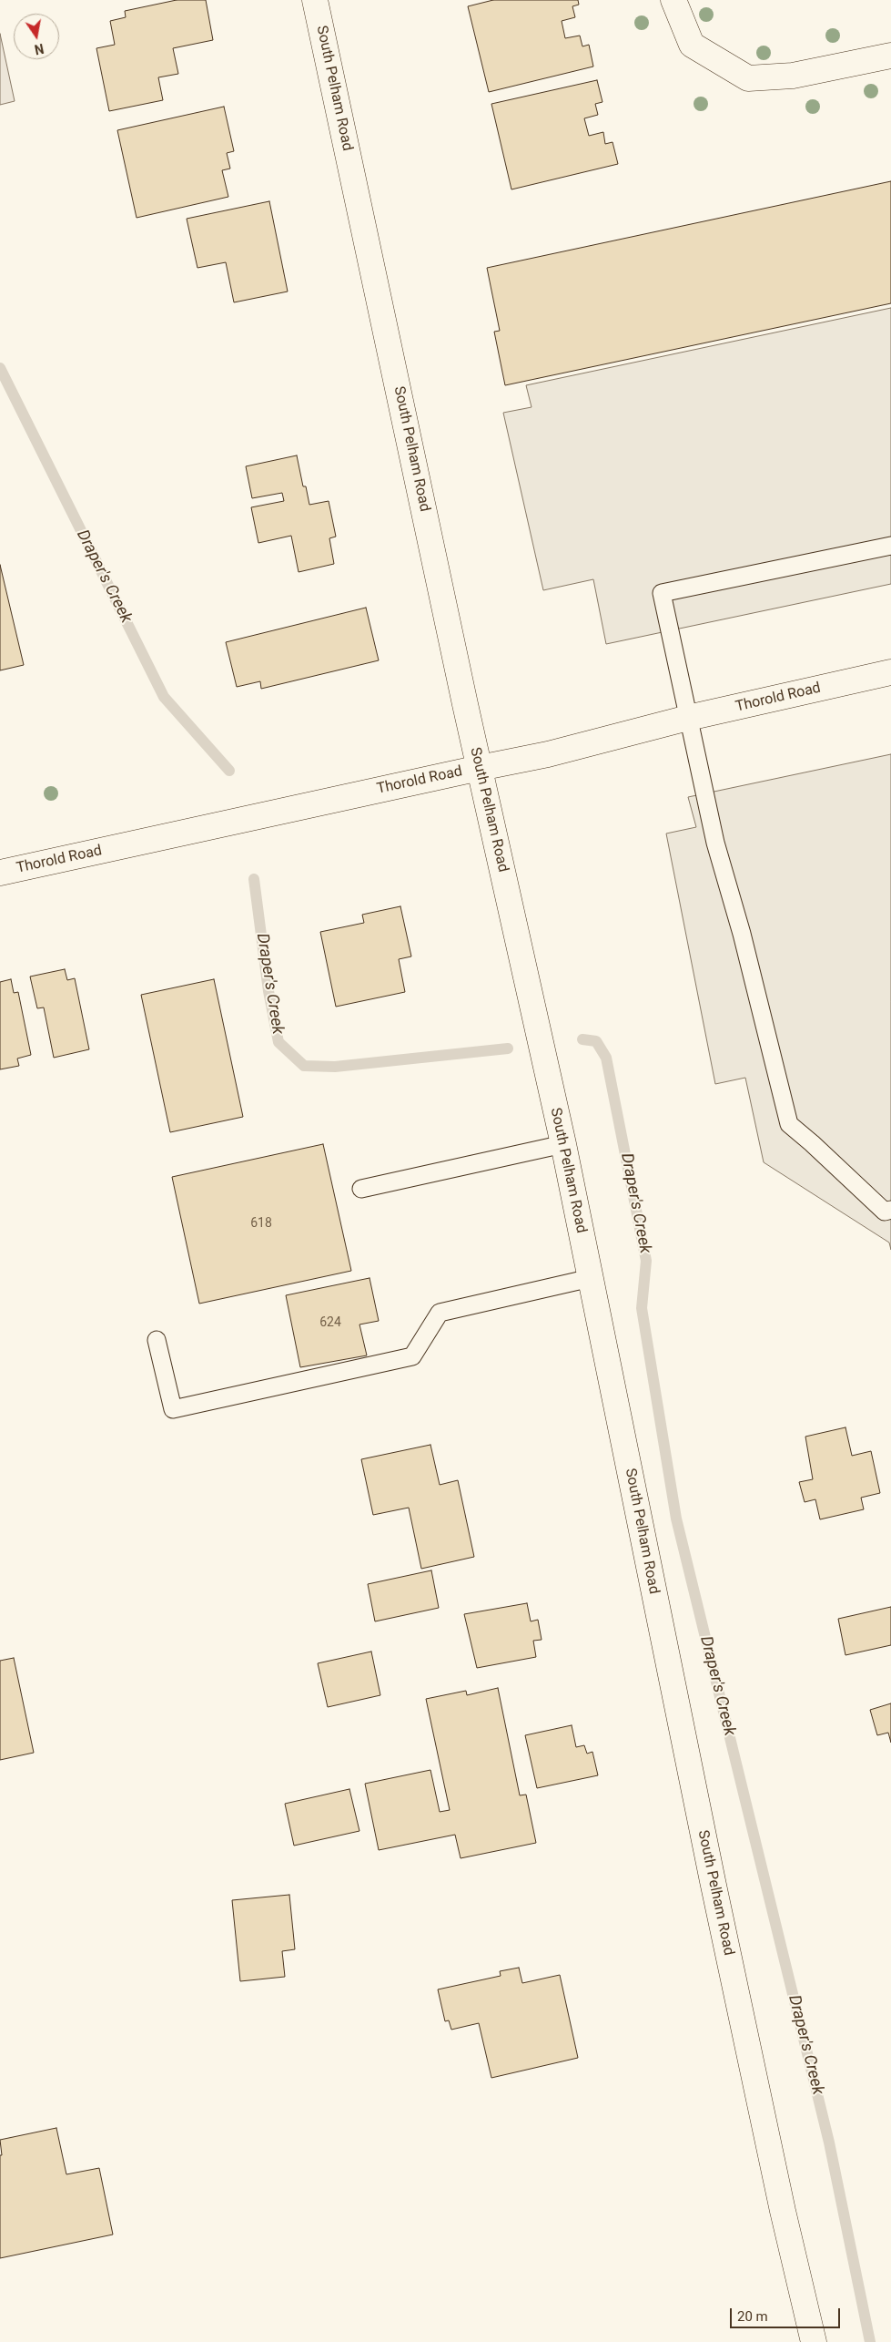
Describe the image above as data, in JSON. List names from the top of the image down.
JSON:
{
  "streets": {
    "main road": ["South Pelham Road", "Thorold Road"]
  },
  "crossings": [
    ["South Pelham Road", "Thorold Road"]
  ],
  "water": ["Draper's Creek"],
  "house_numbers": ["618", "624"],
  "scale_bar": "20 m",
  "north": "bottom"
}
